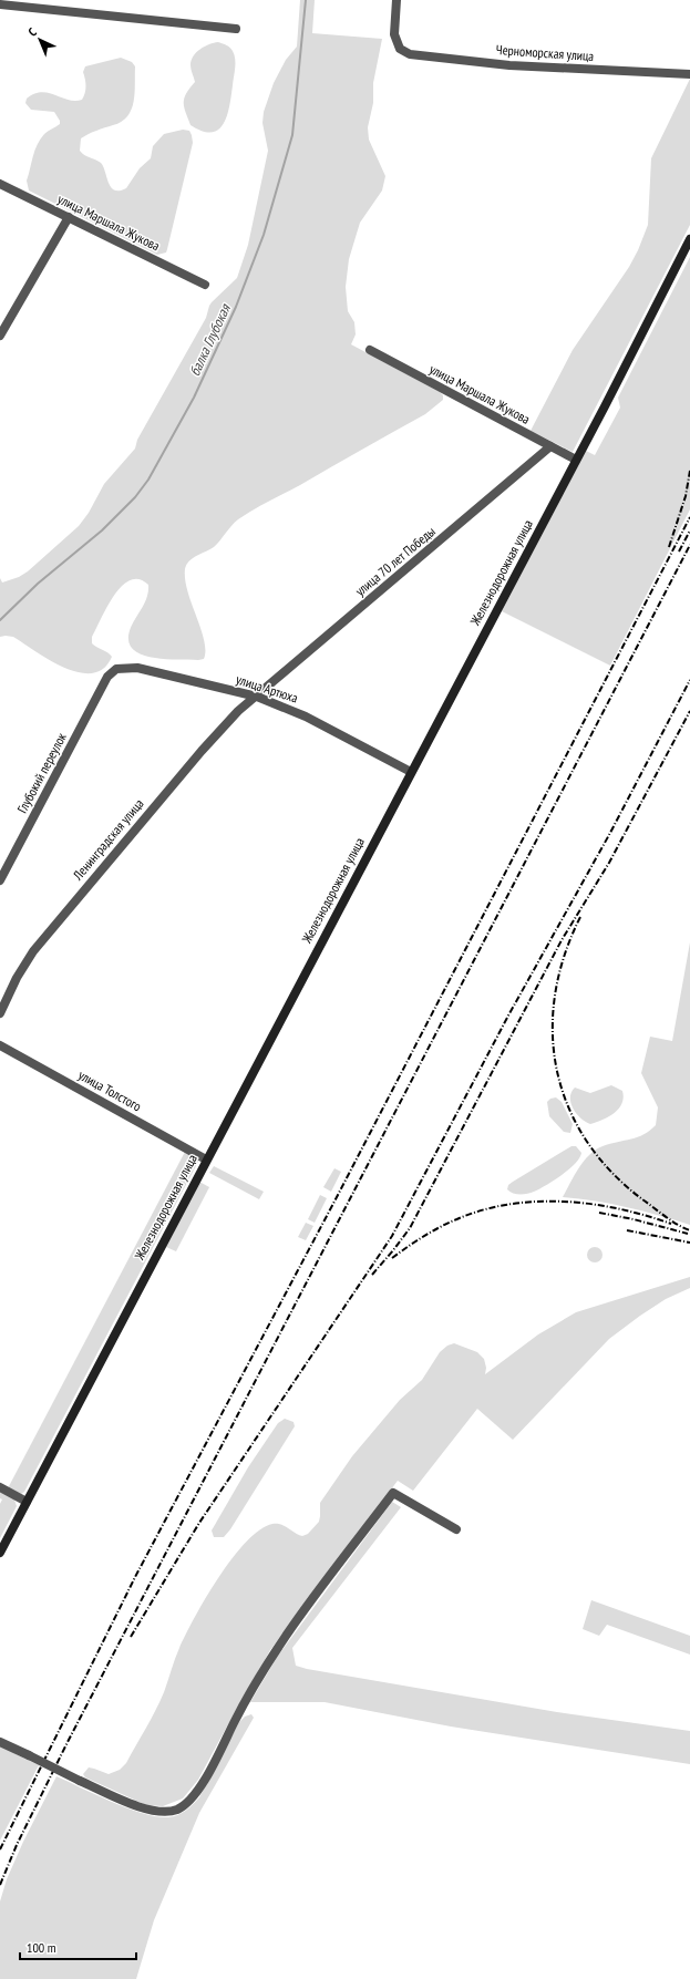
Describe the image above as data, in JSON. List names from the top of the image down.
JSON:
{
  "streets": {
    "main road": ["Железнодорожная улица"],
    "street": [
      "Черноморская улица",
      "улица Маршала Жукова",
      "улица 70 лет Победы",
      "улица Артюха",
      "Глубокий переулок",
      "Ленинградская улица",
      "улица Толстого"
    ]
  },
  "crossings": [
    ["улица Маршала Жукова", "улица 70 лет Победы"],
    ["улица Маршала Жукова", "Железнодорожная улица"],
    ["улица 70 лет Победы", "улица Артюха"],
    ["улица 70 лет Победы", "Ленинградская улица"],
    ["Железнодорожная улица", "улица Артюха"],
    ["Железнодорожная улица", "улица Толстого"],
    ["улица Артюха", "Глубокий переулок"],
    ["улица Артюха", "Ленинградская улица"]
  ],
  "water": ["балка Глубокая"],
  "scale_bar": "100 m",
  "north": "top left"
}
